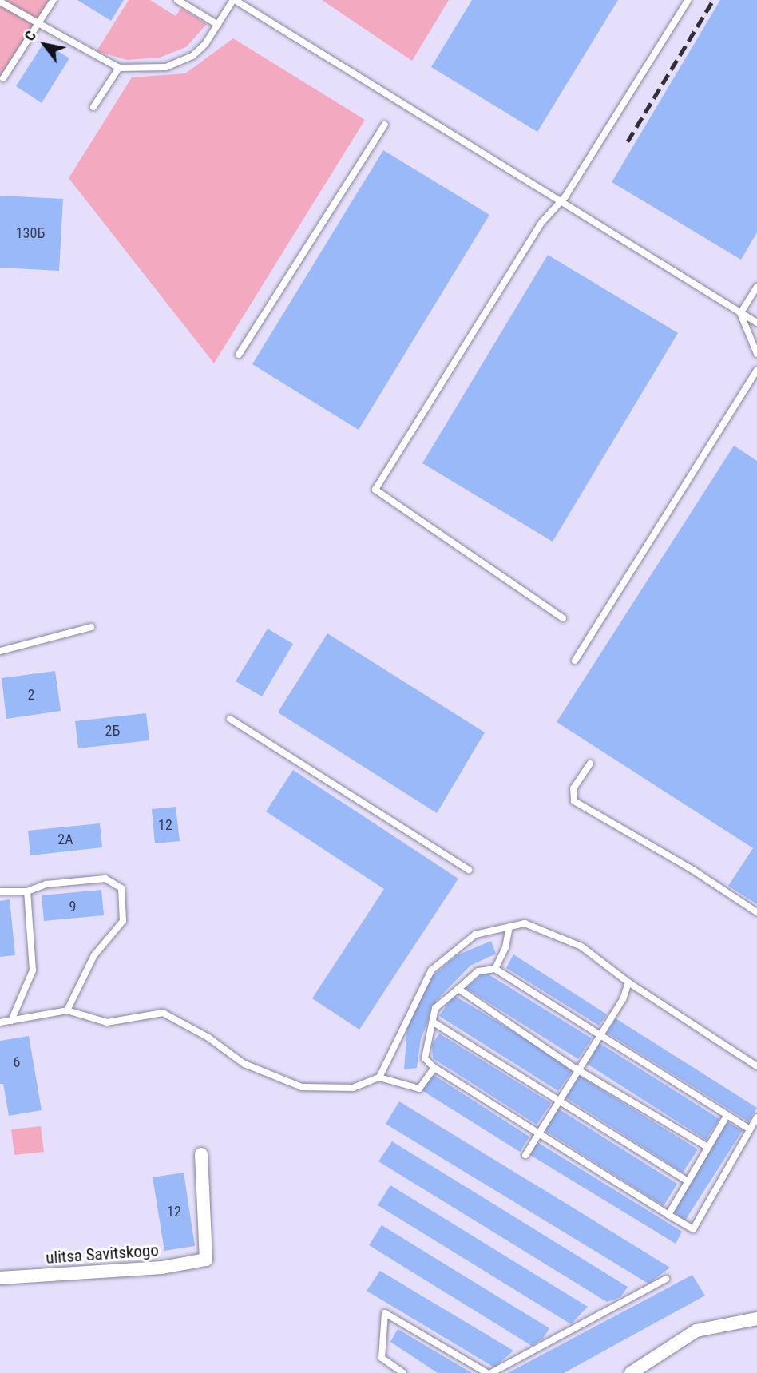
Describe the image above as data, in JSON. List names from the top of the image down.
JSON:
{
  "streets": {
    "street": ["ulitsa Savitskogo"]
  },
  "house_numbers": [
    "130Б",
    "2",
    "2Б",
    "12",
    "2А",
    "9",
    "6",
    "12"
  ],
  "north": "top left"
}
